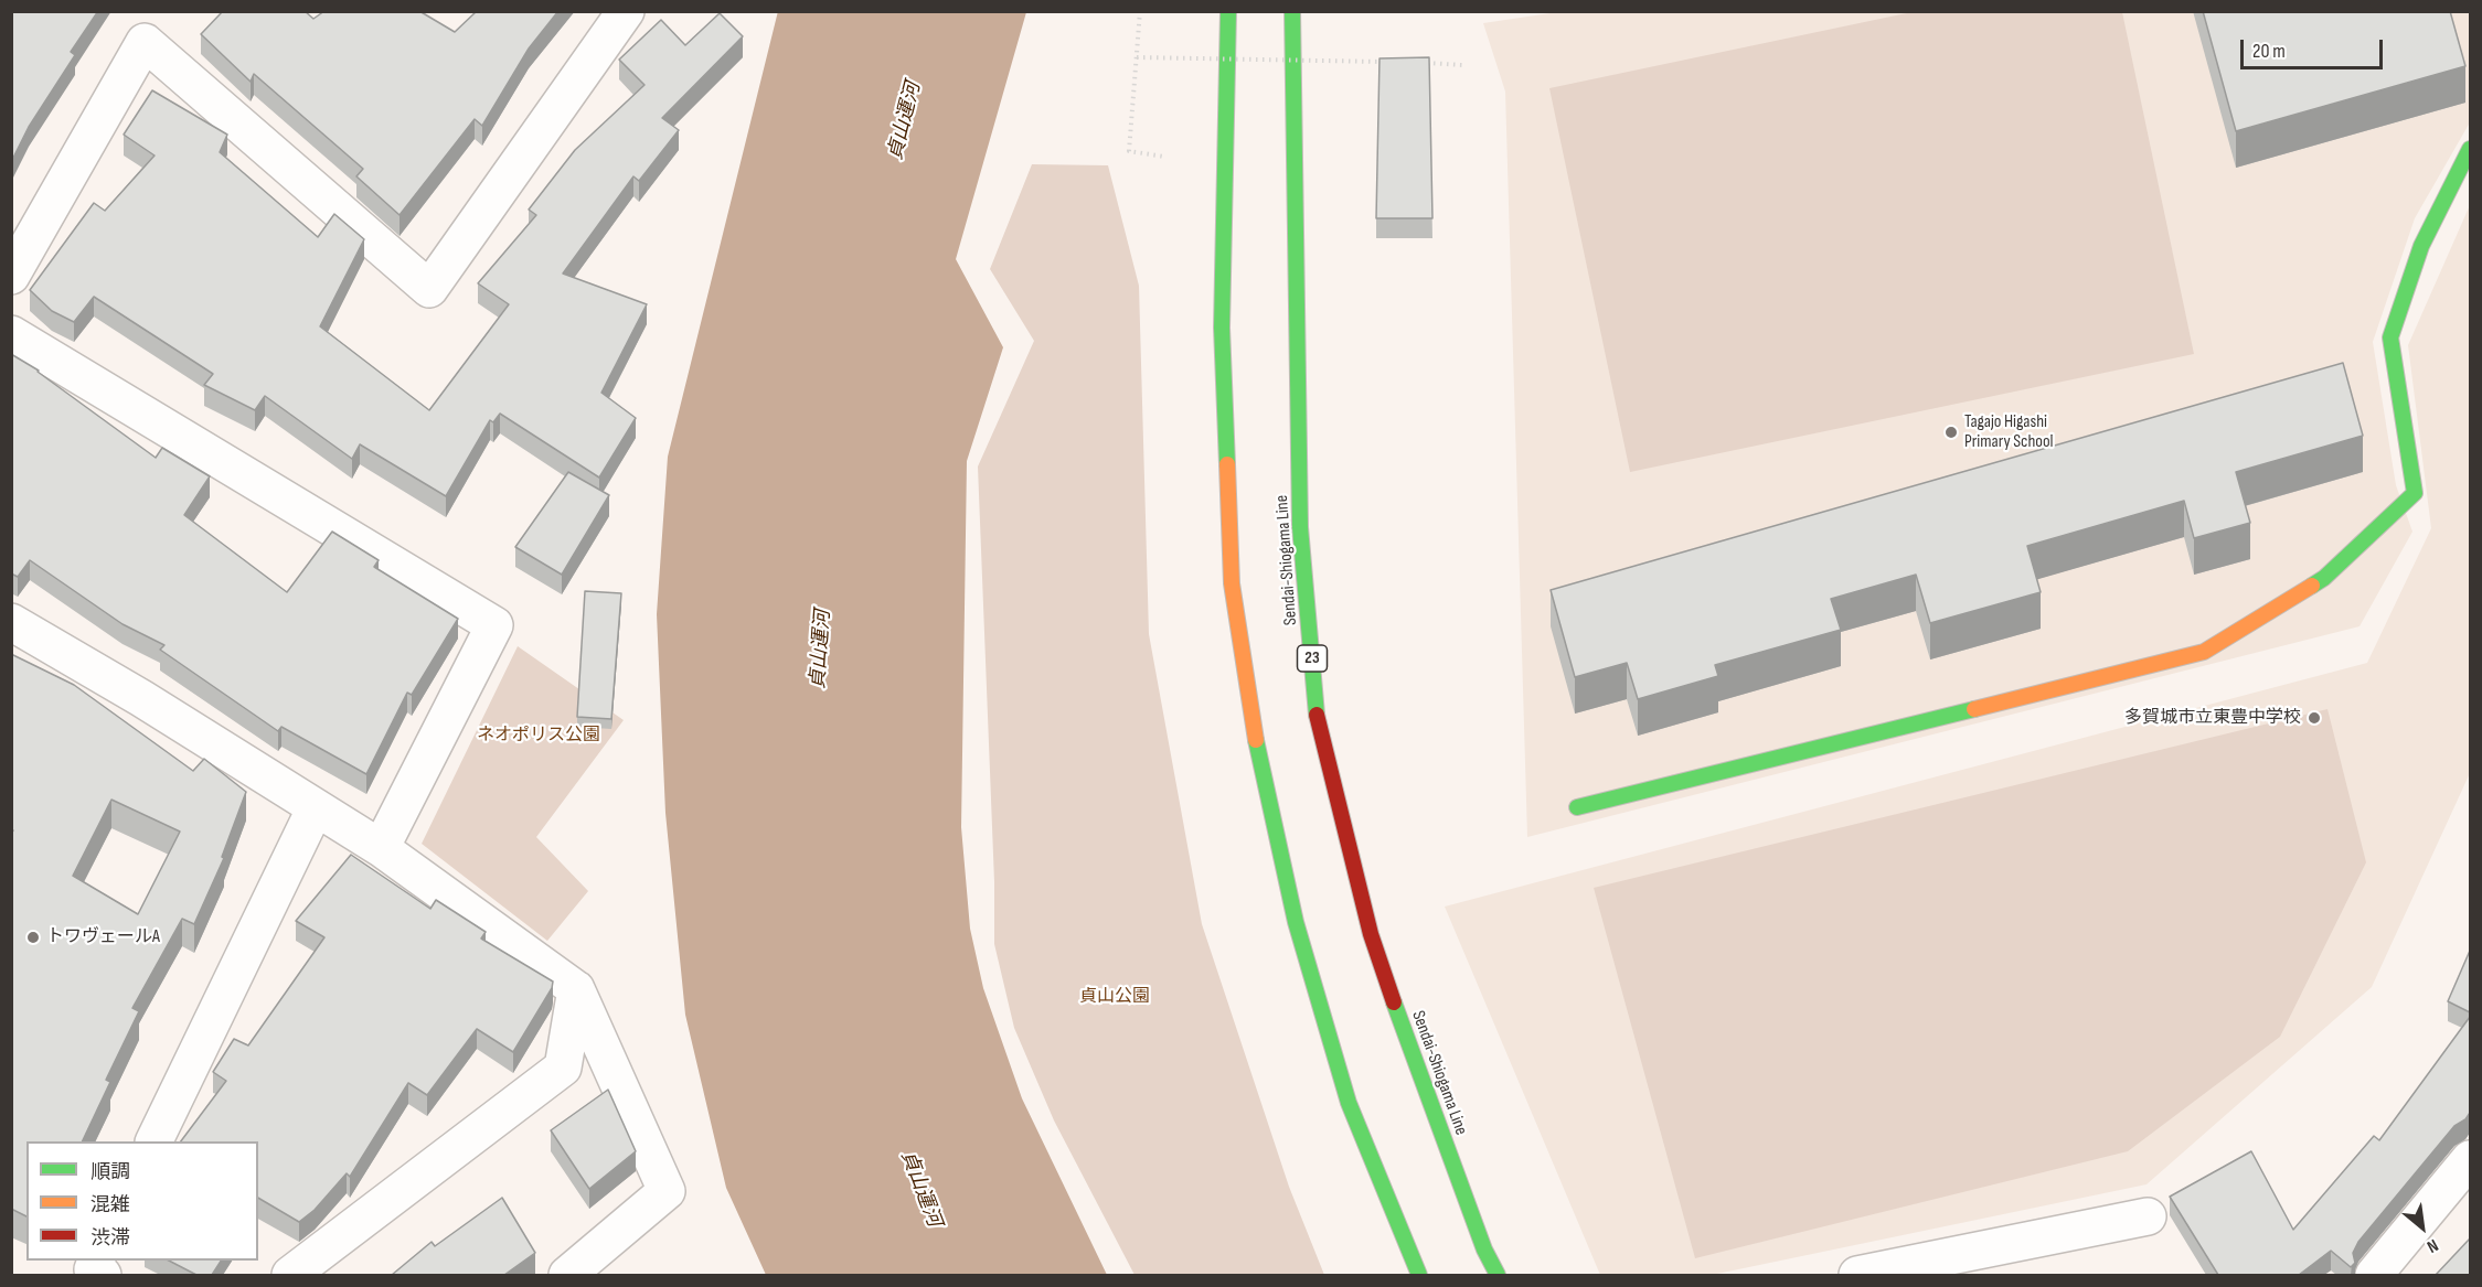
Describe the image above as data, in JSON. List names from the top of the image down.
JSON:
{
  "streets": {
    "main road": ["Sendai-Shiogama Line", "23"]
  },
  "water": ["貞山運河"],
  "parks": ["ネオポリス公園", "貞山公園"],
  "places": ["Tagajo Higashi Primary School", "多賀城市立東豊中学校", "トワヴェールA"],
  "legend": ["順調", "混雑", "渋滞"],
  "scale_bar": "20 m",
  "north": "bottom right"
}
